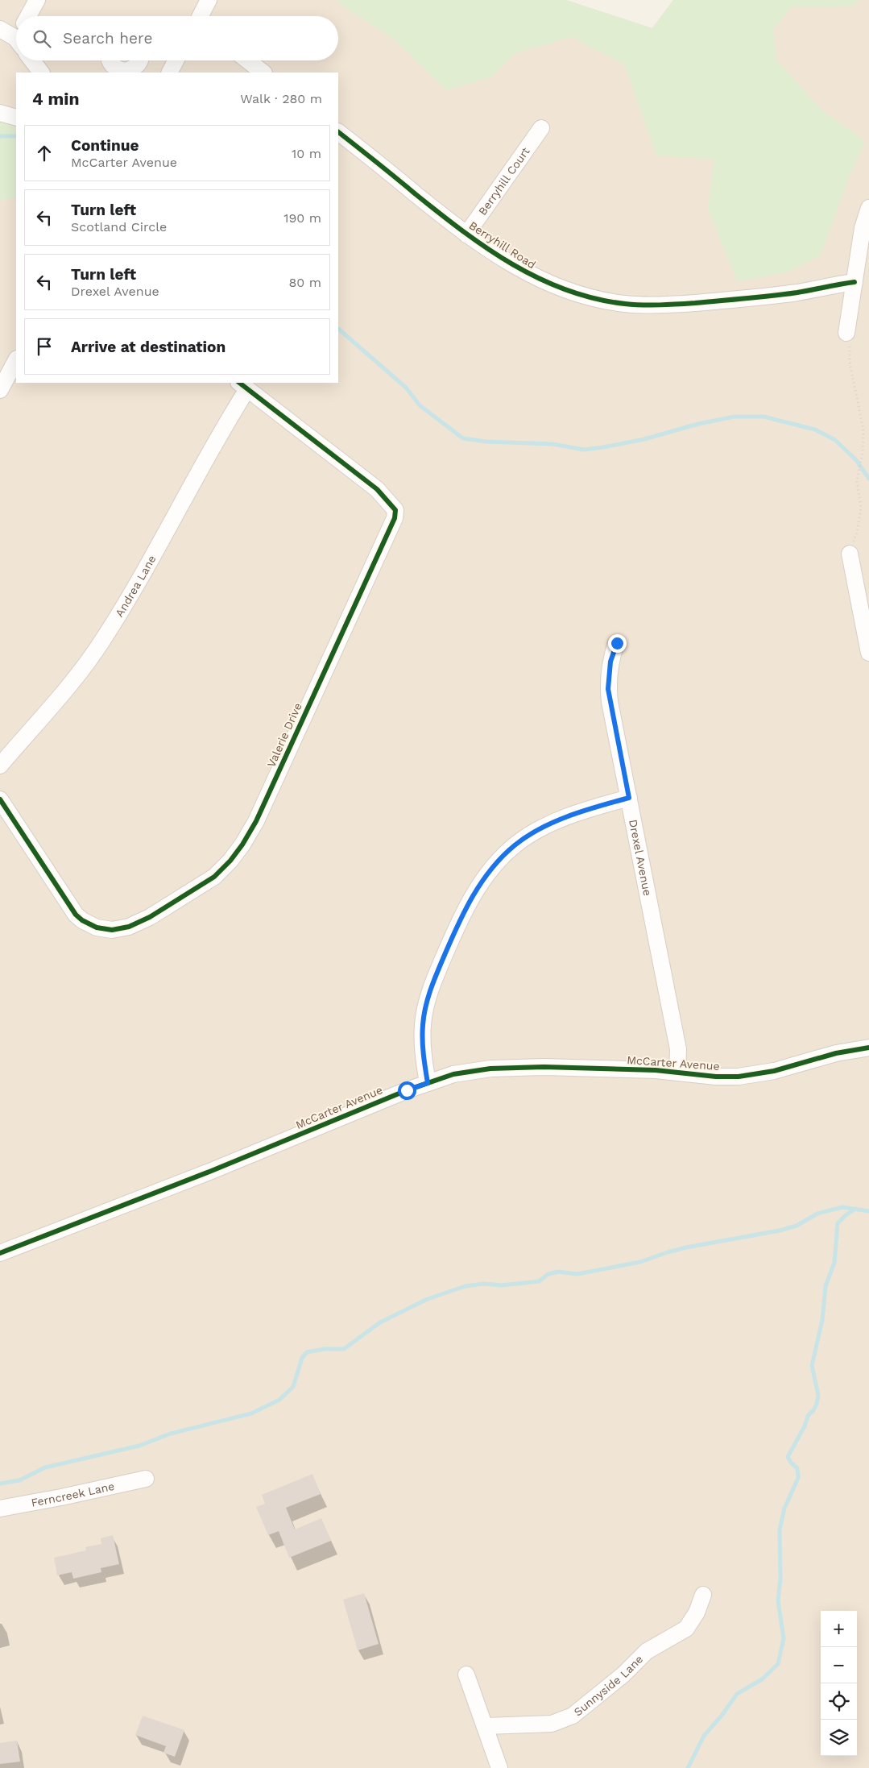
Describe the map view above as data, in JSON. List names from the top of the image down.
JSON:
{
  "streets": {
    "street": [
      "Berryhill Court",
      "Berryhill Road",
      "Andrea Lane",
      "Valerie Drive",
      "Drexel Avenue",
      "McCarter Avenue",
      "Ferncreek Lane",
      "Sunnyside Lane"
    ]
  },
  "crossings": [
    ["Berryhill Court", "Berryhill Road"],
    ["Andrea Lane", "Valerie Drive"],
    ["Drexel Avenue", "McCarter Avenue"]
  ],
  "page": {
    "search": "Search here",
    "heading": ["4 min", "Walk · 280 m"],
    "list": [
      ["Continue", "McCarter Avenue", "10 m"],
      ["Turn left", "Scotland Circle", "190 m"],
      ["Turn left", "Drexel Avenue", "80 m"],
      "Arrive at destination"
    ],
    "map_buttons": ["+", "−"]
  }
}
